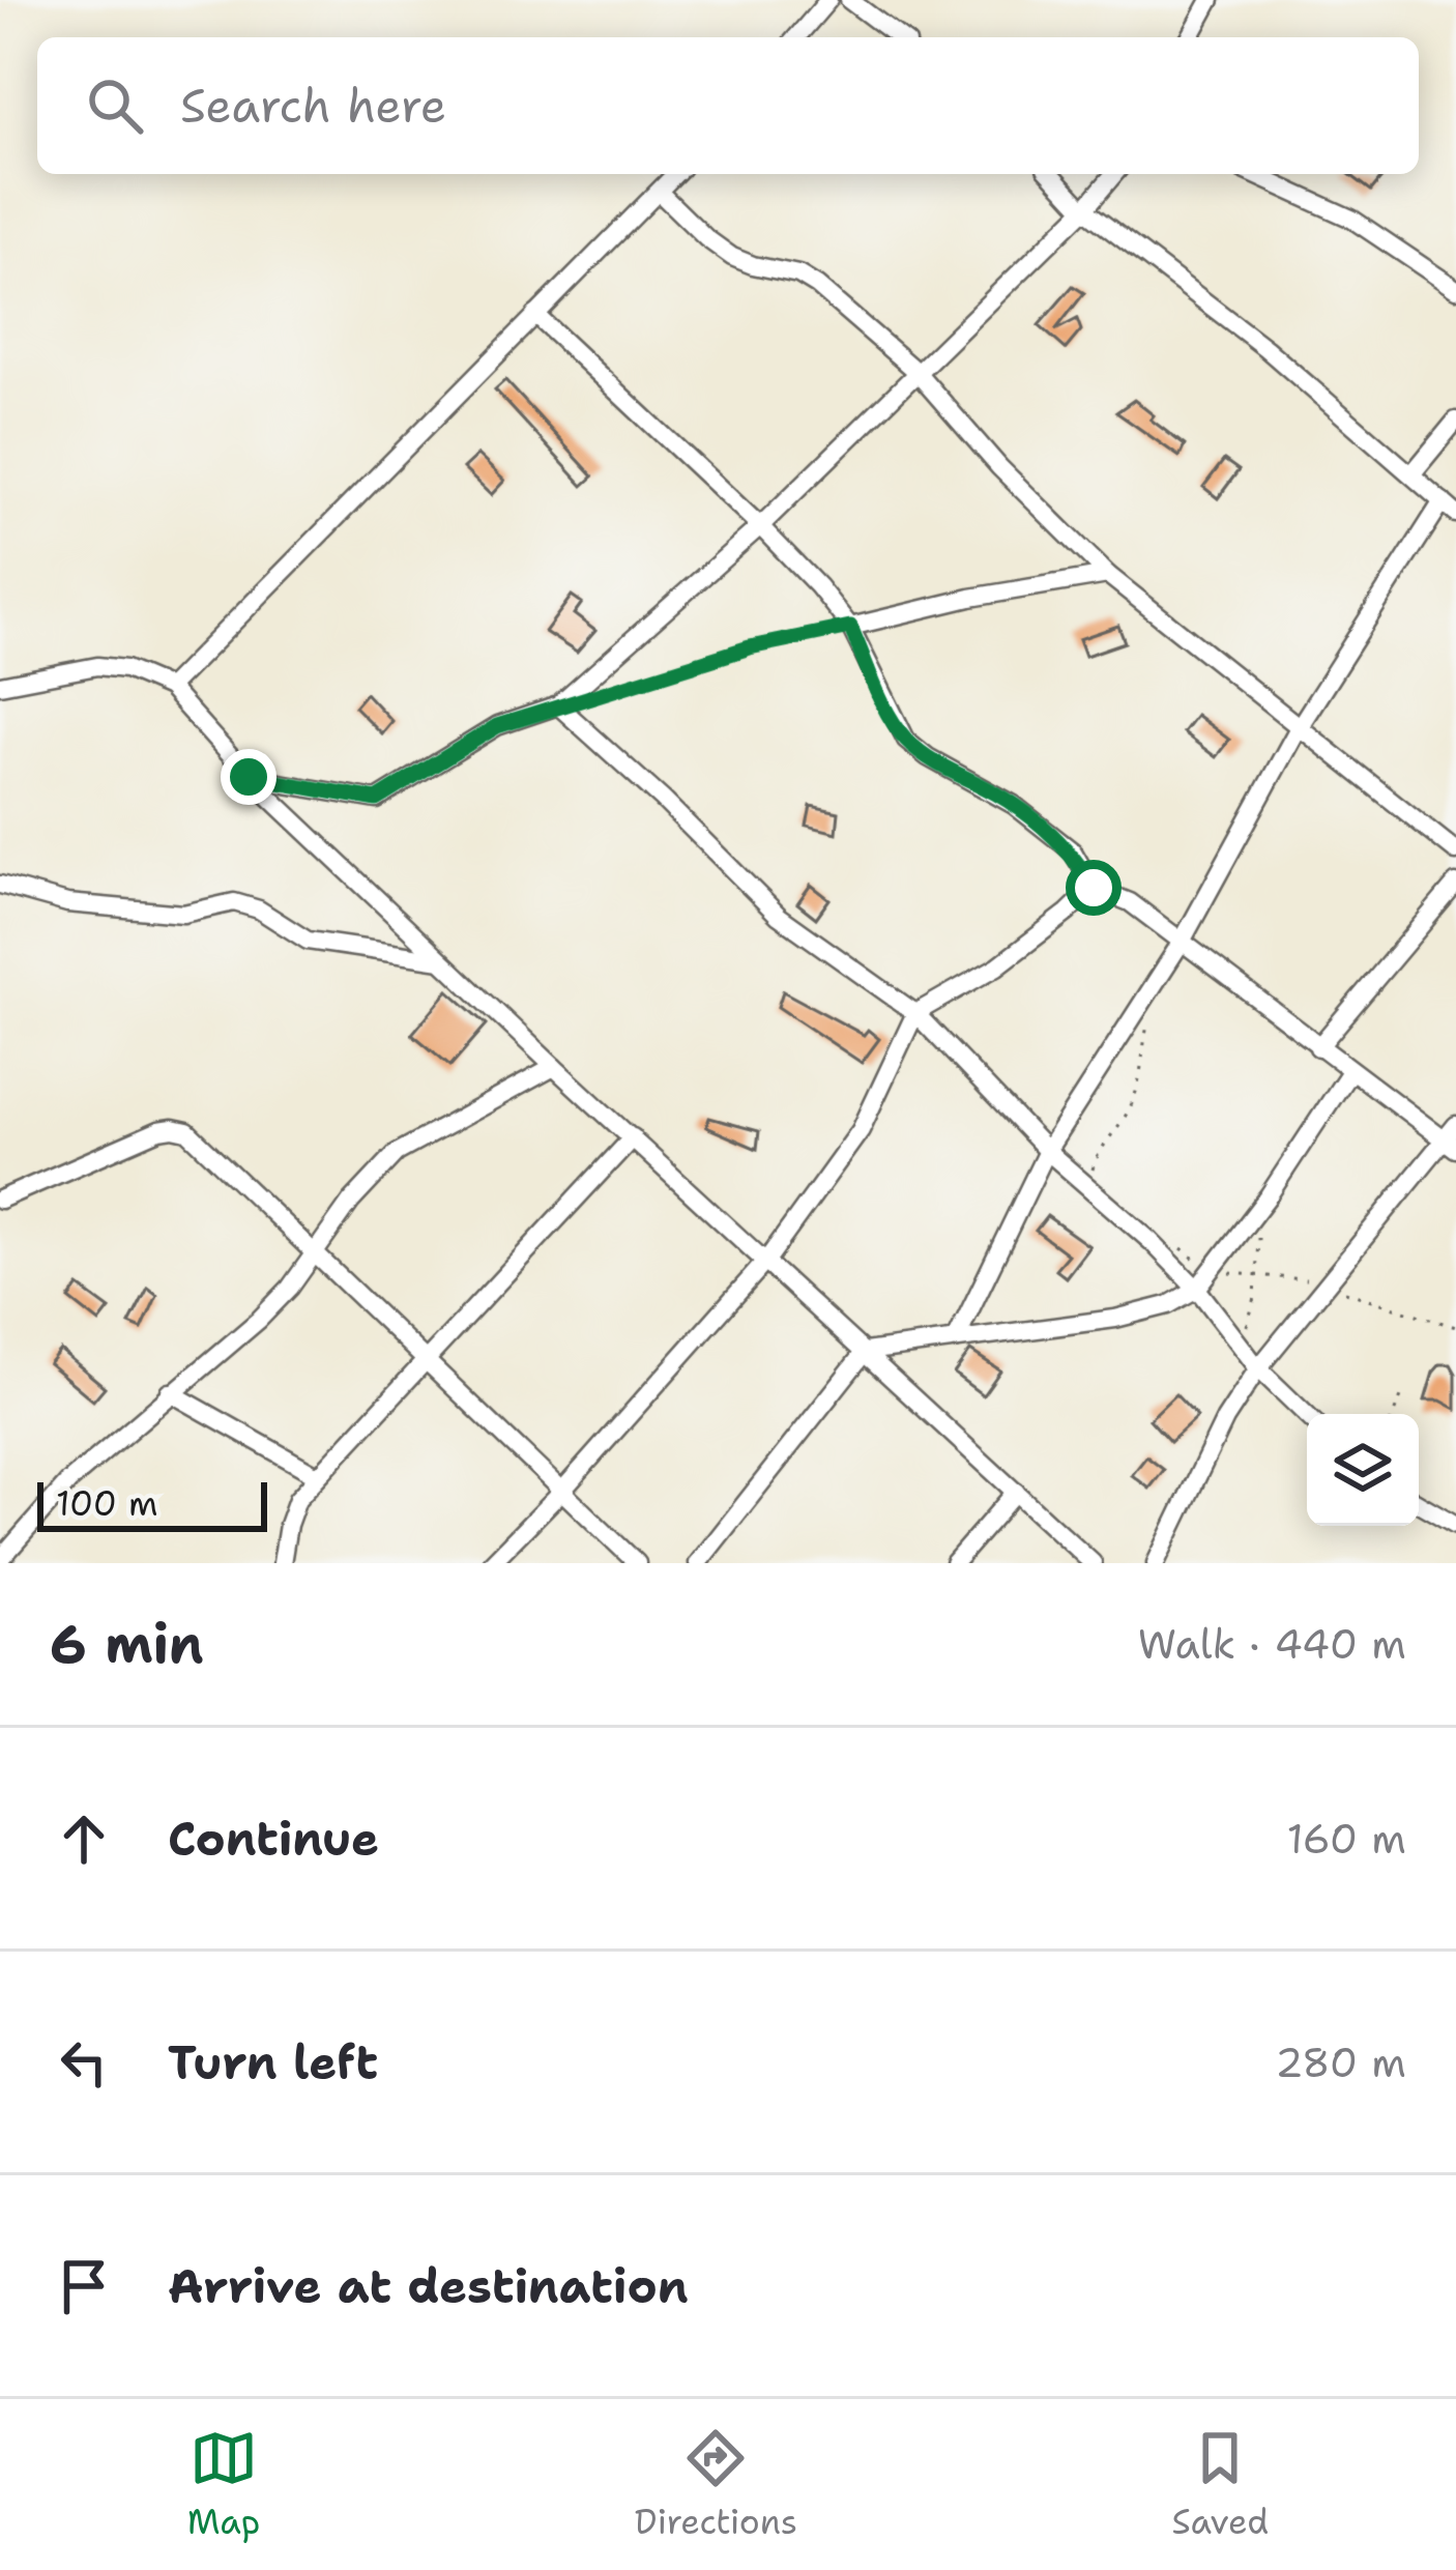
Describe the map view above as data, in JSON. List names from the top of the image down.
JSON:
{
  "scale_bar": "100 m",
  "page": {
    "search": "Search here",
    "scale": "100 m",
    "heading": ["6 min", "Walk · 440 m"],
    "list": [
      ["Continue", "160 m"],
      ["Turn left", "280 m"],
      "Arrive at destination"
    ],
    "nav": ["Map", "Directions", "Saved"]
  }
}
